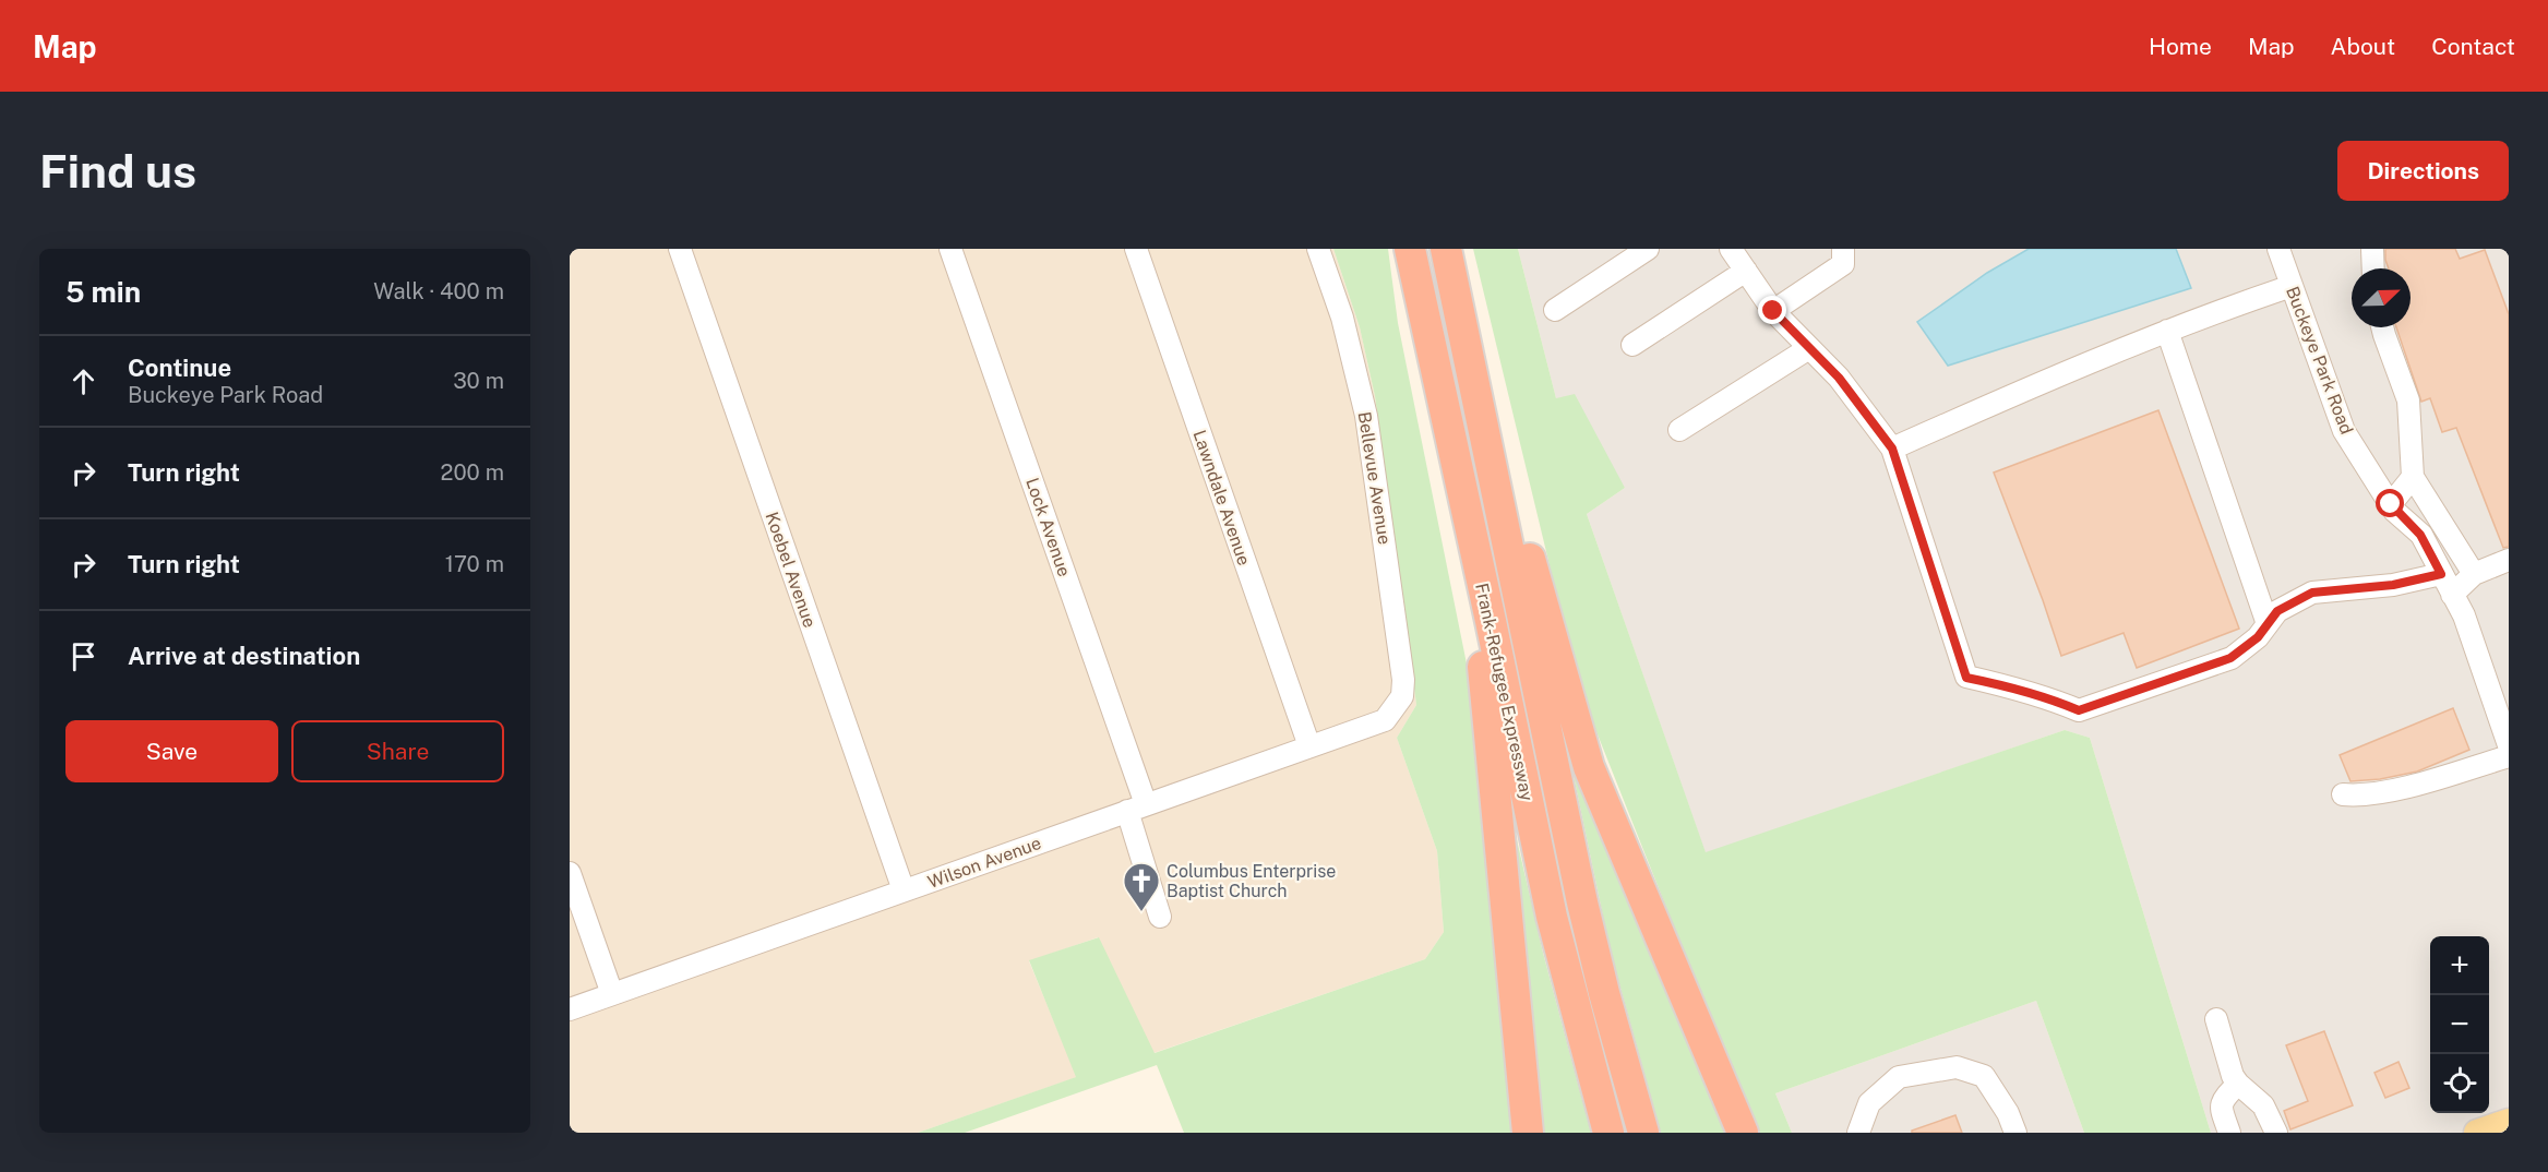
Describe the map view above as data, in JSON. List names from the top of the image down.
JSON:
{
  "streets": {
    "highway": ["Frank-Refugee Expressway"],
    "street": [
      "Buckeye Park Road",
      "Bellevue Avenue",
      "Lawndale Avenue",
      "Lock Avenue",
      "Koebel Avenue",
      "Wilson Avenue"
    ]
  },
  "crossings": [
    ["Bellevue Avenue", "Wilson Avenue"],
    ["Lawndale Avenue", "Wilson Avenue"],
    ["Lock Avenue", "Wilson Avenue"],
    ["Koebel Avenue", "Wilson Avenue"]
  ],
  "places": {
    "church": ["Columbus Enterprise Baptist Church"]
  },
  "north": "top right",
  "page": {
    "header": "Map",
    "nav": [
      "Home",
      "Map",
      "About",
      "Contact"
    ],
    "buttons": [
      "Directions",
      ["Save", "Share"]
    ],
    "title": "Find us",
    "heading": ["5 min", "Walk · 400 m"],
    "list": [
      ["Continue", "Buckeye Park Road", "30 m"],
      ["Turn right", "200 m"],
      ["Turn right", "170 m"],
      "Arrive at destination"
    ],
    "map_buttons": ["+", "−"]
  }
}
